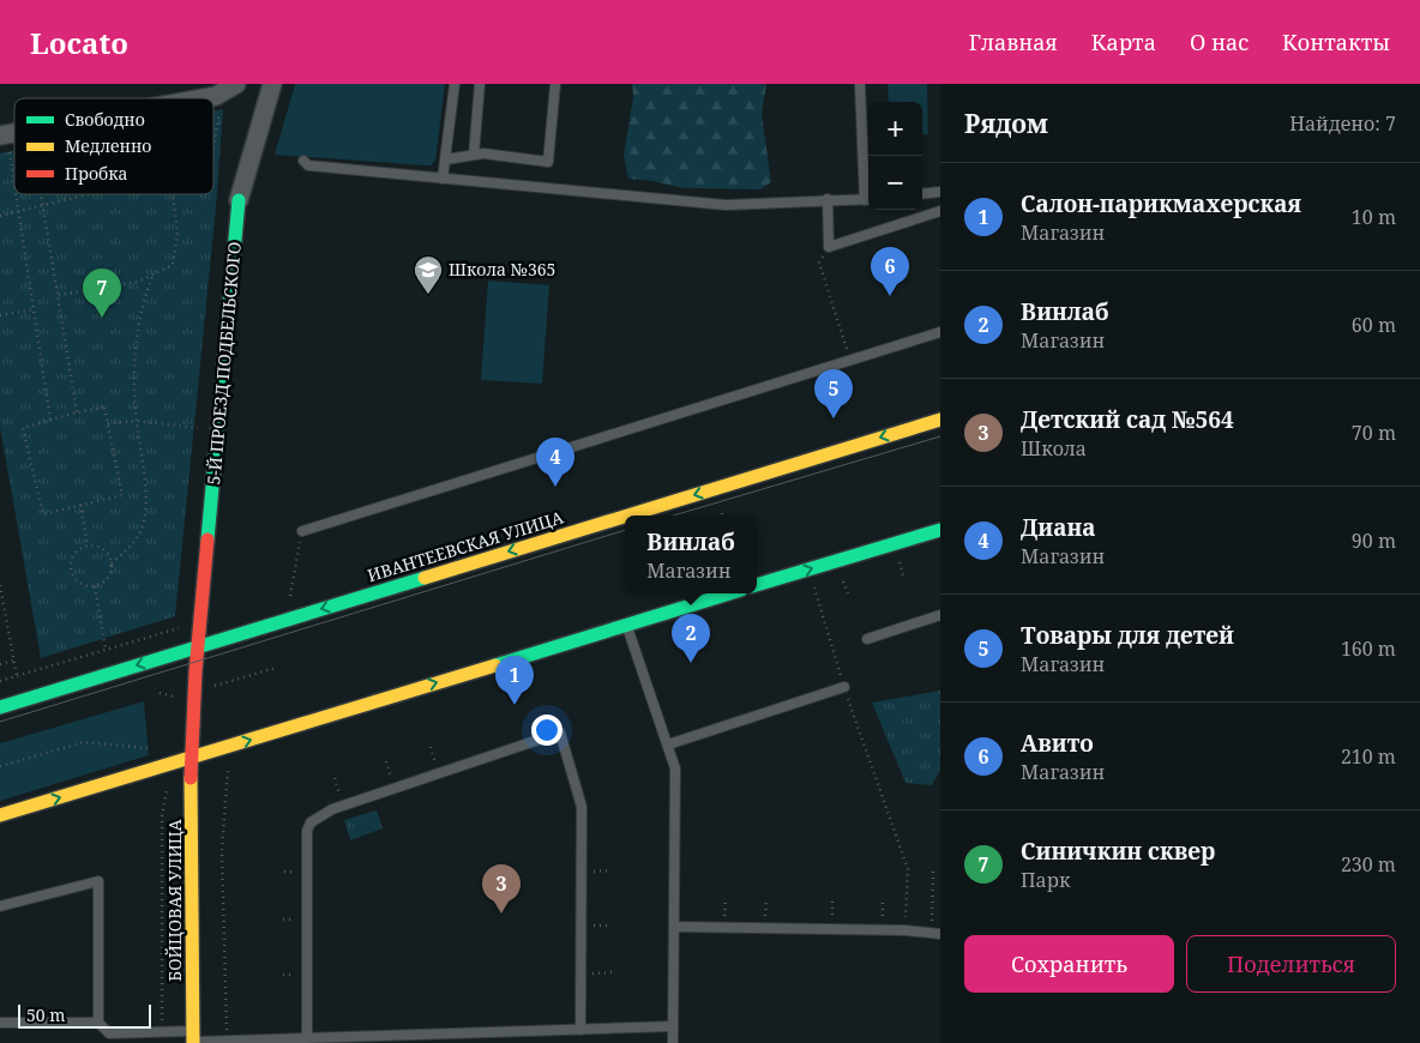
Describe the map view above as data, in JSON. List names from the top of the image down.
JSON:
{
  "streets": {
    "street": ["5-Й ПРОЕЗД ПОДБЕЛЬСКОГО", "ИВАНТЕЕВСКАЯ УЛИЦА", "БОЙЦОВАЯ УЛИЦА"]
  },
  "crossings": [
    ["5-Й ПРОЕЗД ПОДБЕЛЬСКОГО", "ИВАНТЕЕВСКАЯ УЛИЦА"],
    ["5-Й ПРОЕЗД ПОДБЕЛЬСКОГО", "БОЙЦОВАЯ УЛИЦА"]
  ],
  "places": {
    "school or university": ["Школа №365"]
  },
  "legend": ["Свободно", "Медленно", "Пробка"],
  "scale_bar": "50 m",
  "page": {
    "header": "Locato",
    "nav": [
      "Главная",
      "Карта",
      "О нас",
      "Контакты"
    ],
    "heading": ["Рядом", "Найдено: 7"],
    "map_buttons": ["+", "−"],
    "list": [
      {
        "mark": "1",
        "name": "Салон-парикмахерская",
        "note": "Магазин",
        "value": "10 m"
      },
      {
        "mark": "2",
        "name": "Винлаб",
        "note": "Магазин",
        "value": "60 m"
      },
      {
        "mark": "3",
        "name": "Детский сад №564",
        "note": "Школа",
        "value": "70 m"
      },
      {
        "mark": "4",
        "name": "Диана",
        "note": "Магазин",
        "value": "90 m"
      },
      {
        "mark": "5",
        "name": "Товары для детей",
        "note": "Магазин",
        "value": "160 m"
      },
      {
        "mark": "6",
        "name": "Авито",
        "note": "Магазин",
        "value": "210 m"
      },
      {
        "mark": "7",
        "name": "Синичкин сквер",
        "note": "Парк",
        "value": "230 m"
      }
    ],
    "pins": [
      "6",
      "7",
      "5",
      "4",
      "2",
      "1",
      "3"
    ],
    "popup": ["Винлаб", "Магазин"],
    "buttons": ["Сохранить", "Поделиться"],
    "scale": "50 m"
  }
}
